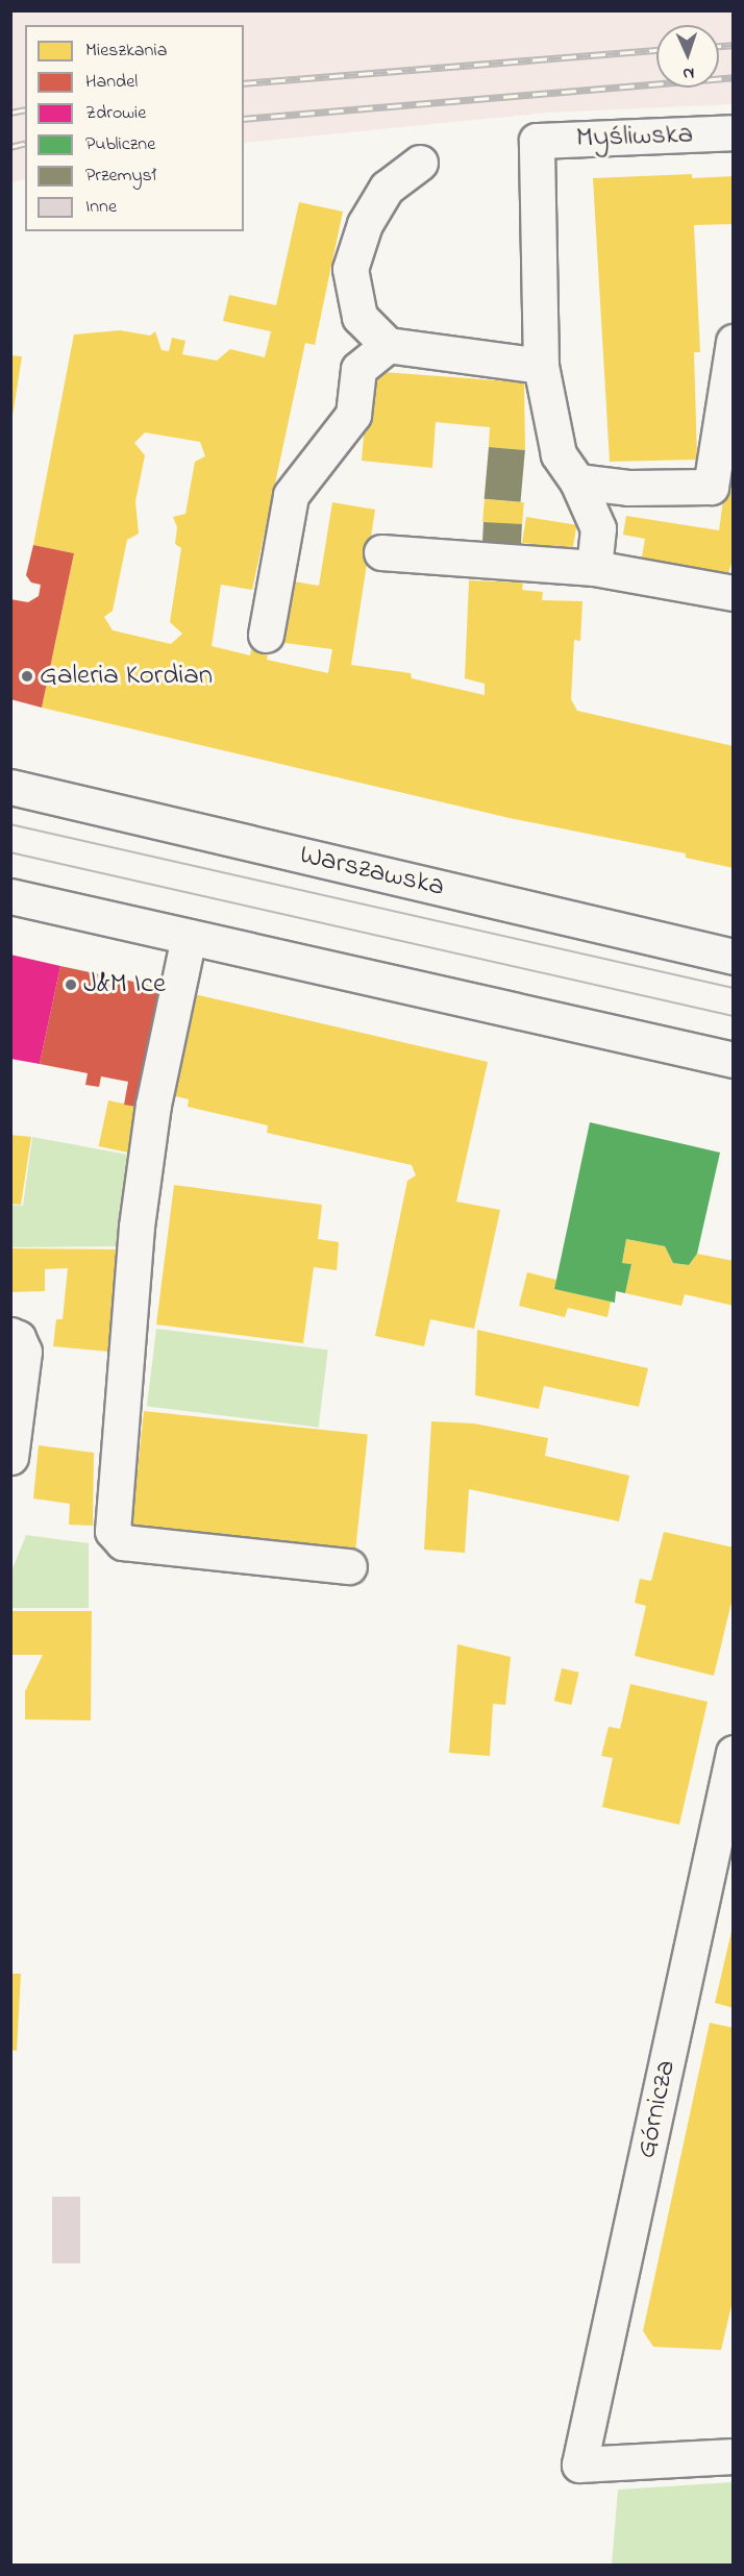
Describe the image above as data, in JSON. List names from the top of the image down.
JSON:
{
  "streets": {
    "street": ["Myśliwska", "Warszawska", "Górnicza"]
  },
  "places": ["Galeria Kordian", "J&M Ice"],
  "legend": [
    "Mieszkania",
    "Handel",
    "Zdrowie",
    "Publiczne",
    "Przemysł",
    "Inne"
  ],
  "north": "bottom"
}
